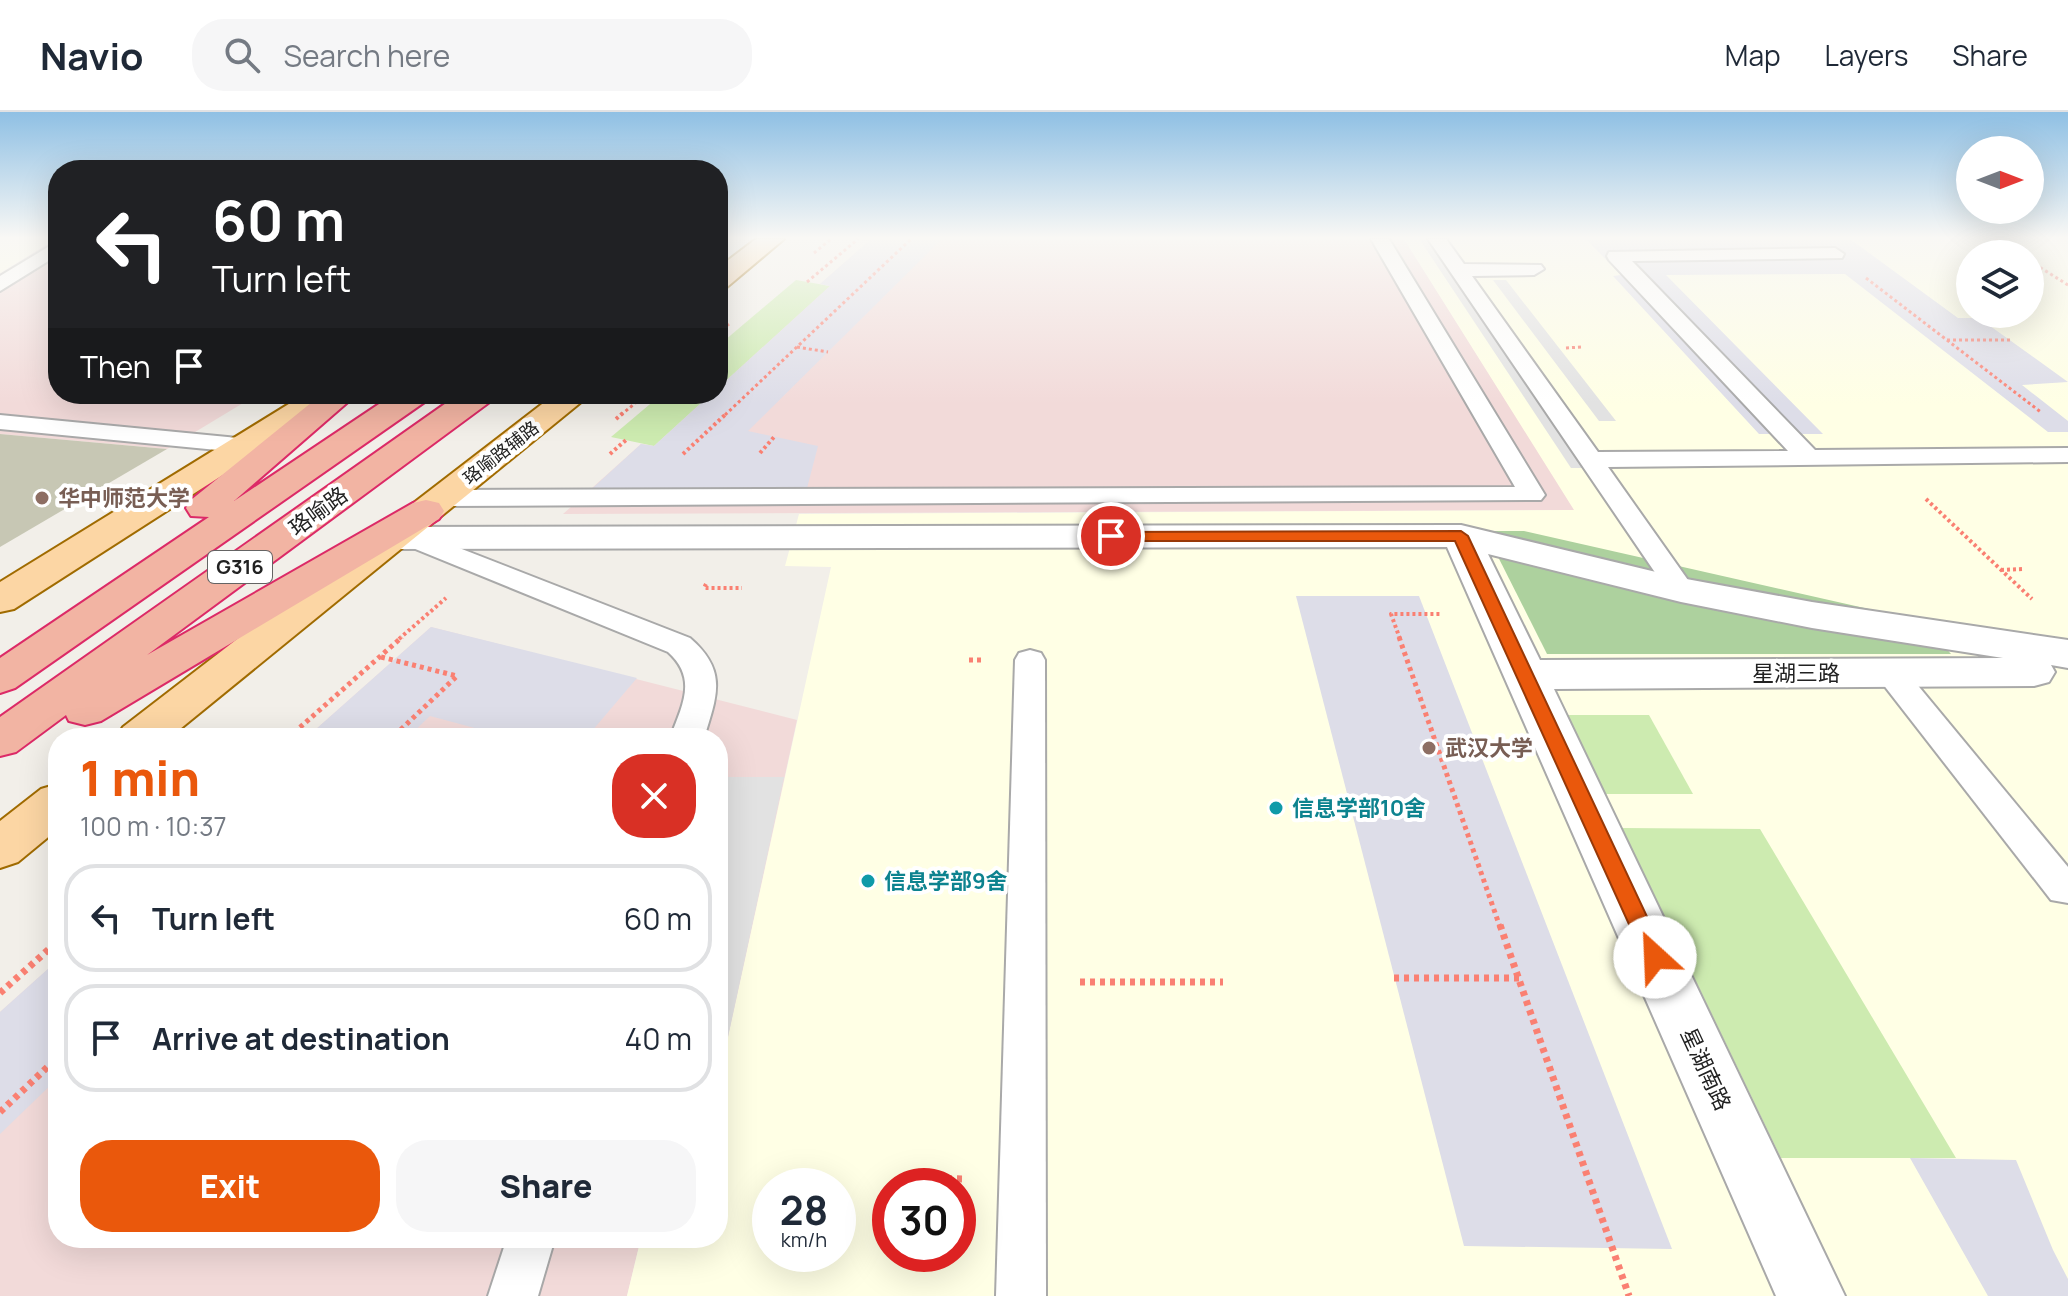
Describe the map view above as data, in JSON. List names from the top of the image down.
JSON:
{
  "streets": {
    "highway": ["珞喻路", "G316"],
    "main road": ["珞喻路辅路"],
    "street": ["星湖三路", "星湖南路"]
  },
  "crossings": [
    ["星湖三路", "星湖南路"]
  ],
  "places": [
    "华中师范大学",
    "武汉大学",
    "信息学部10舍",
    "信息学部9舍"
  ],
  "north": "right",
  "page": {
    "header": "Navio",
    "search": "Search here",
    "nav": ["Map", "Layers", "Share"],
    "turn": ["60 m", "Turn left"],
    "then": "Then",
    "heading": ["1 min", "100 m · 10:37"],
    "list": [
      {
        "name": "Turn left",
        "value": "60 m"
      },
      {
        "name": "Arrive at destination",
        "value": "40 m"
      }
    ],
    "buttons": ["Exit", "Share"],
    "speed": "28 km/h",
    "limit": "30"
  }
}
